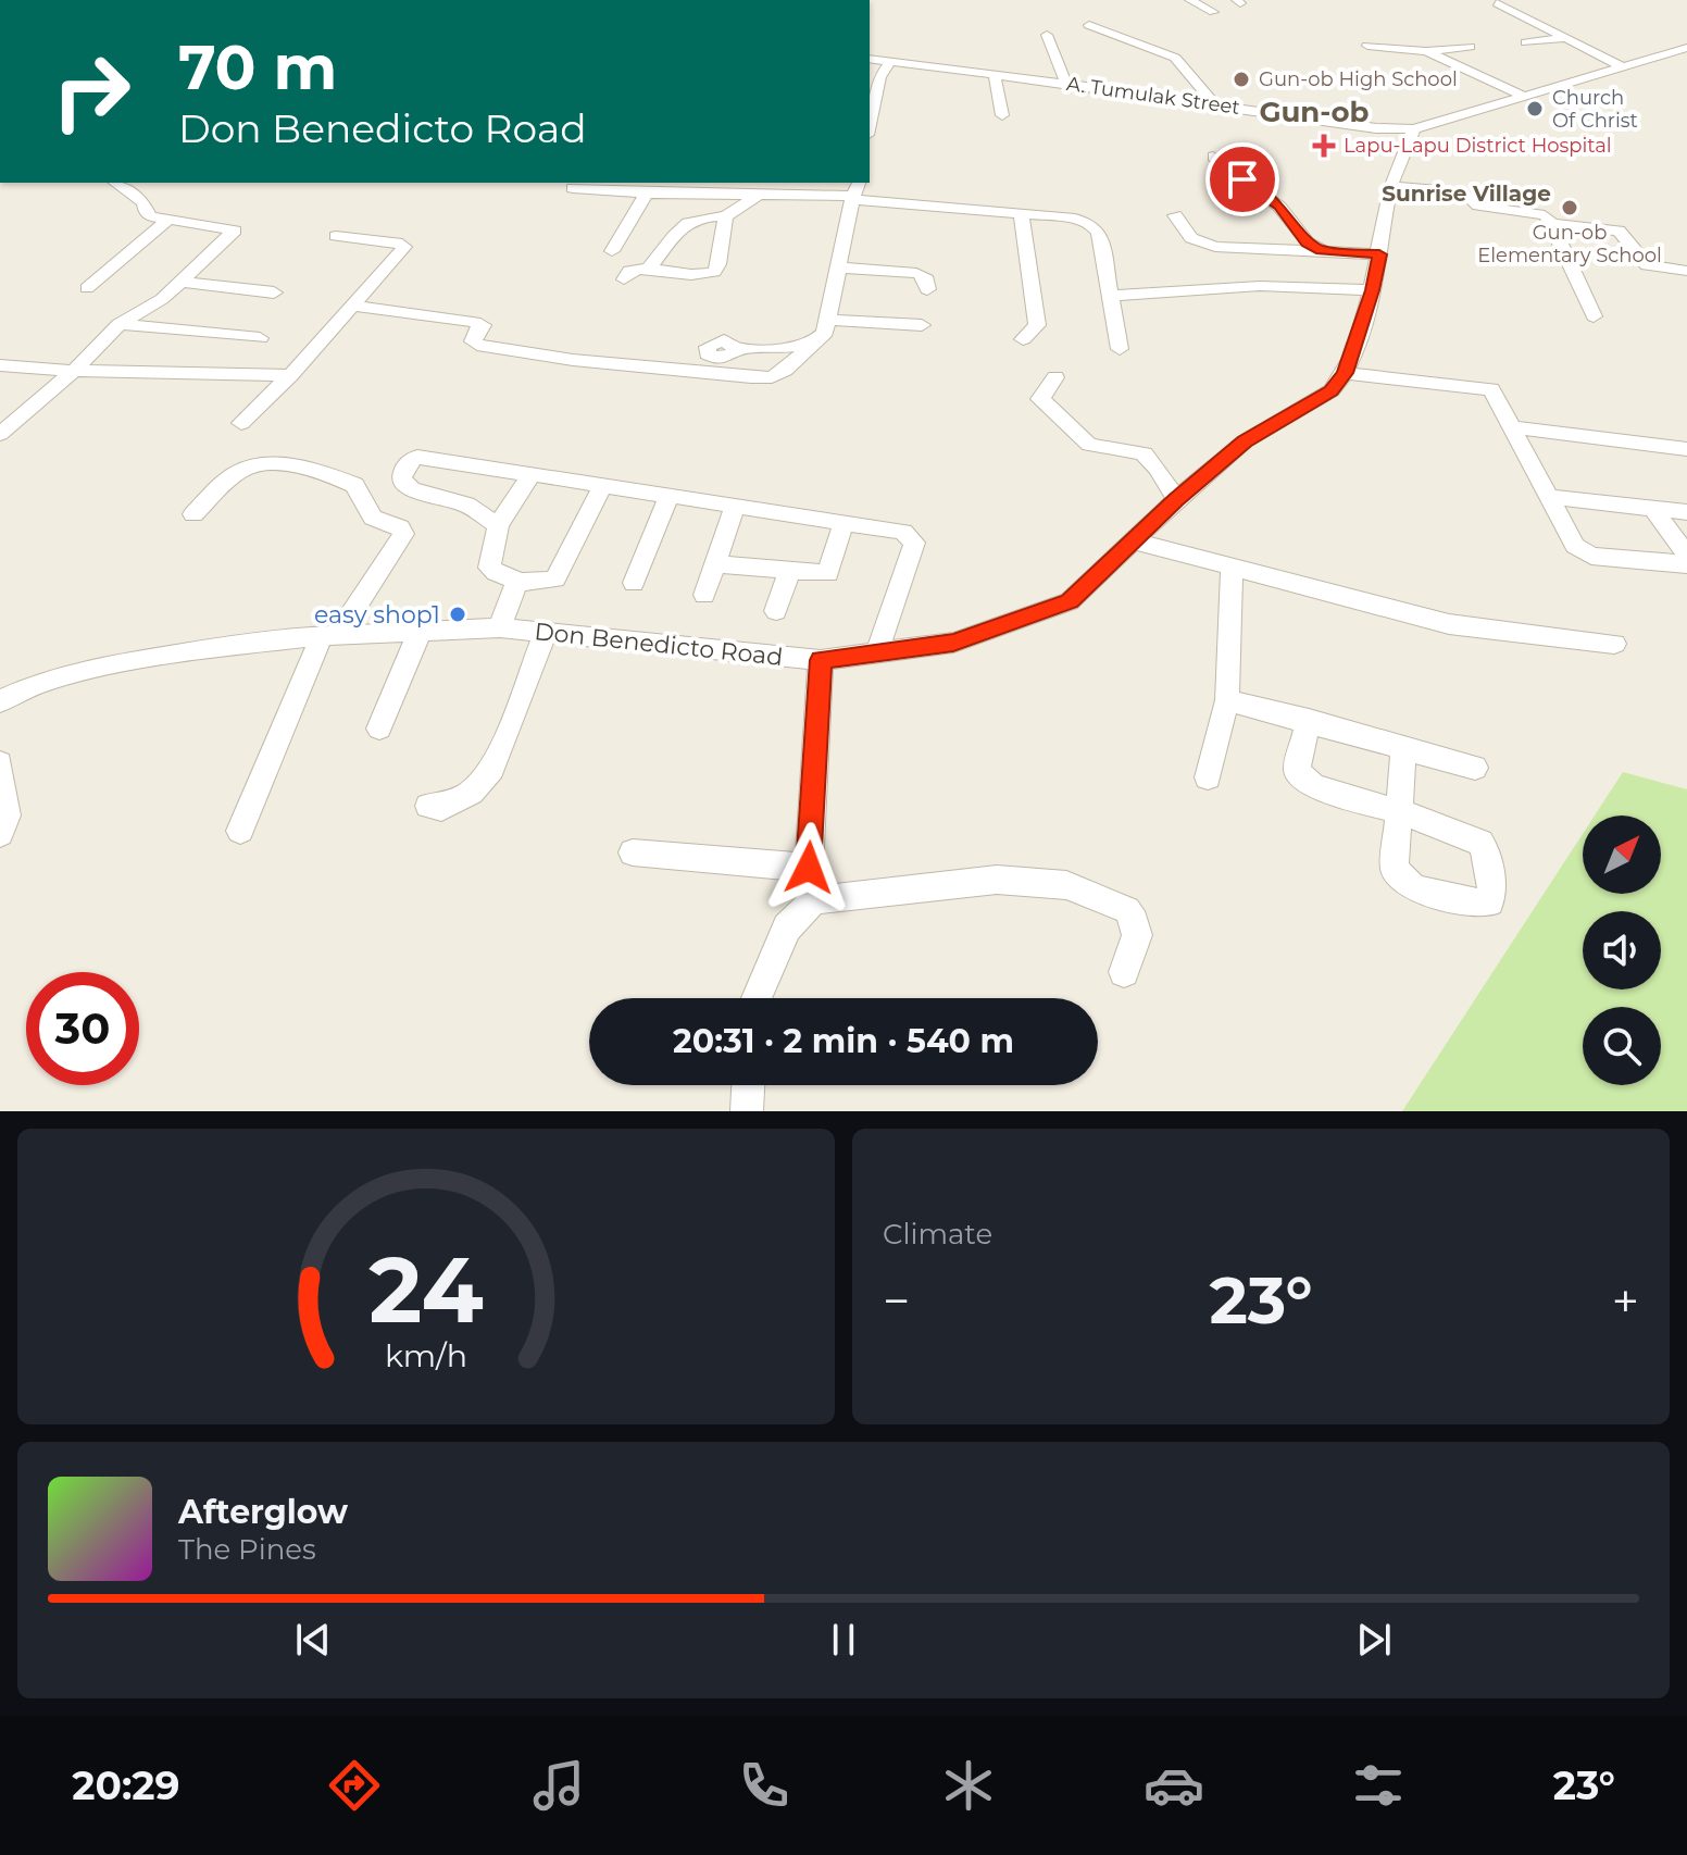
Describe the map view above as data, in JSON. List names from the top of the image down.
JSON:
{
  "streets": {
    "street": ["A. Tumulak Street", "Don Benedicto Road"]
  },
  "crossings": [
    ["A. Tumulak Street", "Don Benedicto Road"]
  ],
  "districts": ["Gun-ob", "Sunrise Village"],
  "places": {
    "other": [
      "Gun-ob High School",
      "Church Of Christ",
      "Gun-ob Elementary School",
      "easy shop1"
    ],
    "health": ["Lapu-Lapu District Hospital"]
  },
  "north": "top right",
  "page": {
    "turn": ["70 m", "Don Benedicto Road"],
    "limit": "30",
    "trip": "20:31 · 2 min · 540 m",
    "tile": "Climate",
    "heat": ["−", "23°", "+"],
    "song": ["Afterglow", "The Pines"],
    "tabs": ["20:29", "23°"],
    "gauge": ["24", "km/h"]
  }
}
